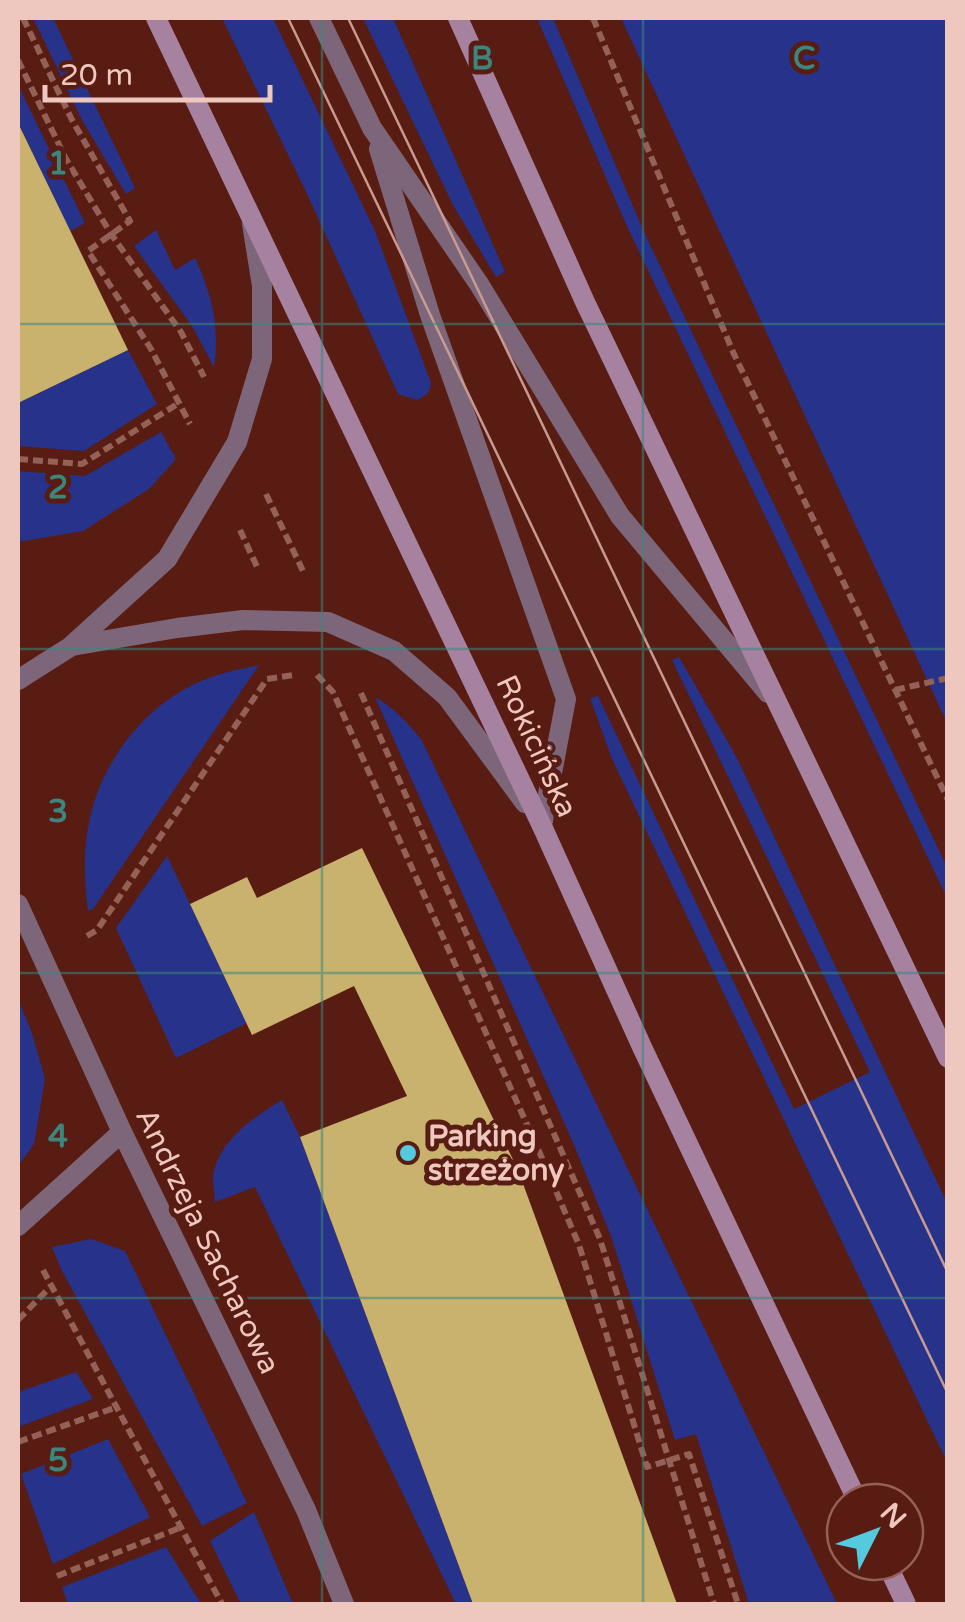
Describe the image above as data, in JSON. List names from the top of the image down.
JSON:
{
  "streets": {
    "main road": ["Rokicińska"],
    "street": ["Andrzeja Sacharowa"]
  },
  "places": ["Parking strzeżony"],
  "scale_bar": "20 m",
  "north": "top right",
  "grid": {
    "columns": ["B", "C"],
    "rows": [
      "1",
      "2",
      "3",
      "4",
      "5"
    ]
  }
}
